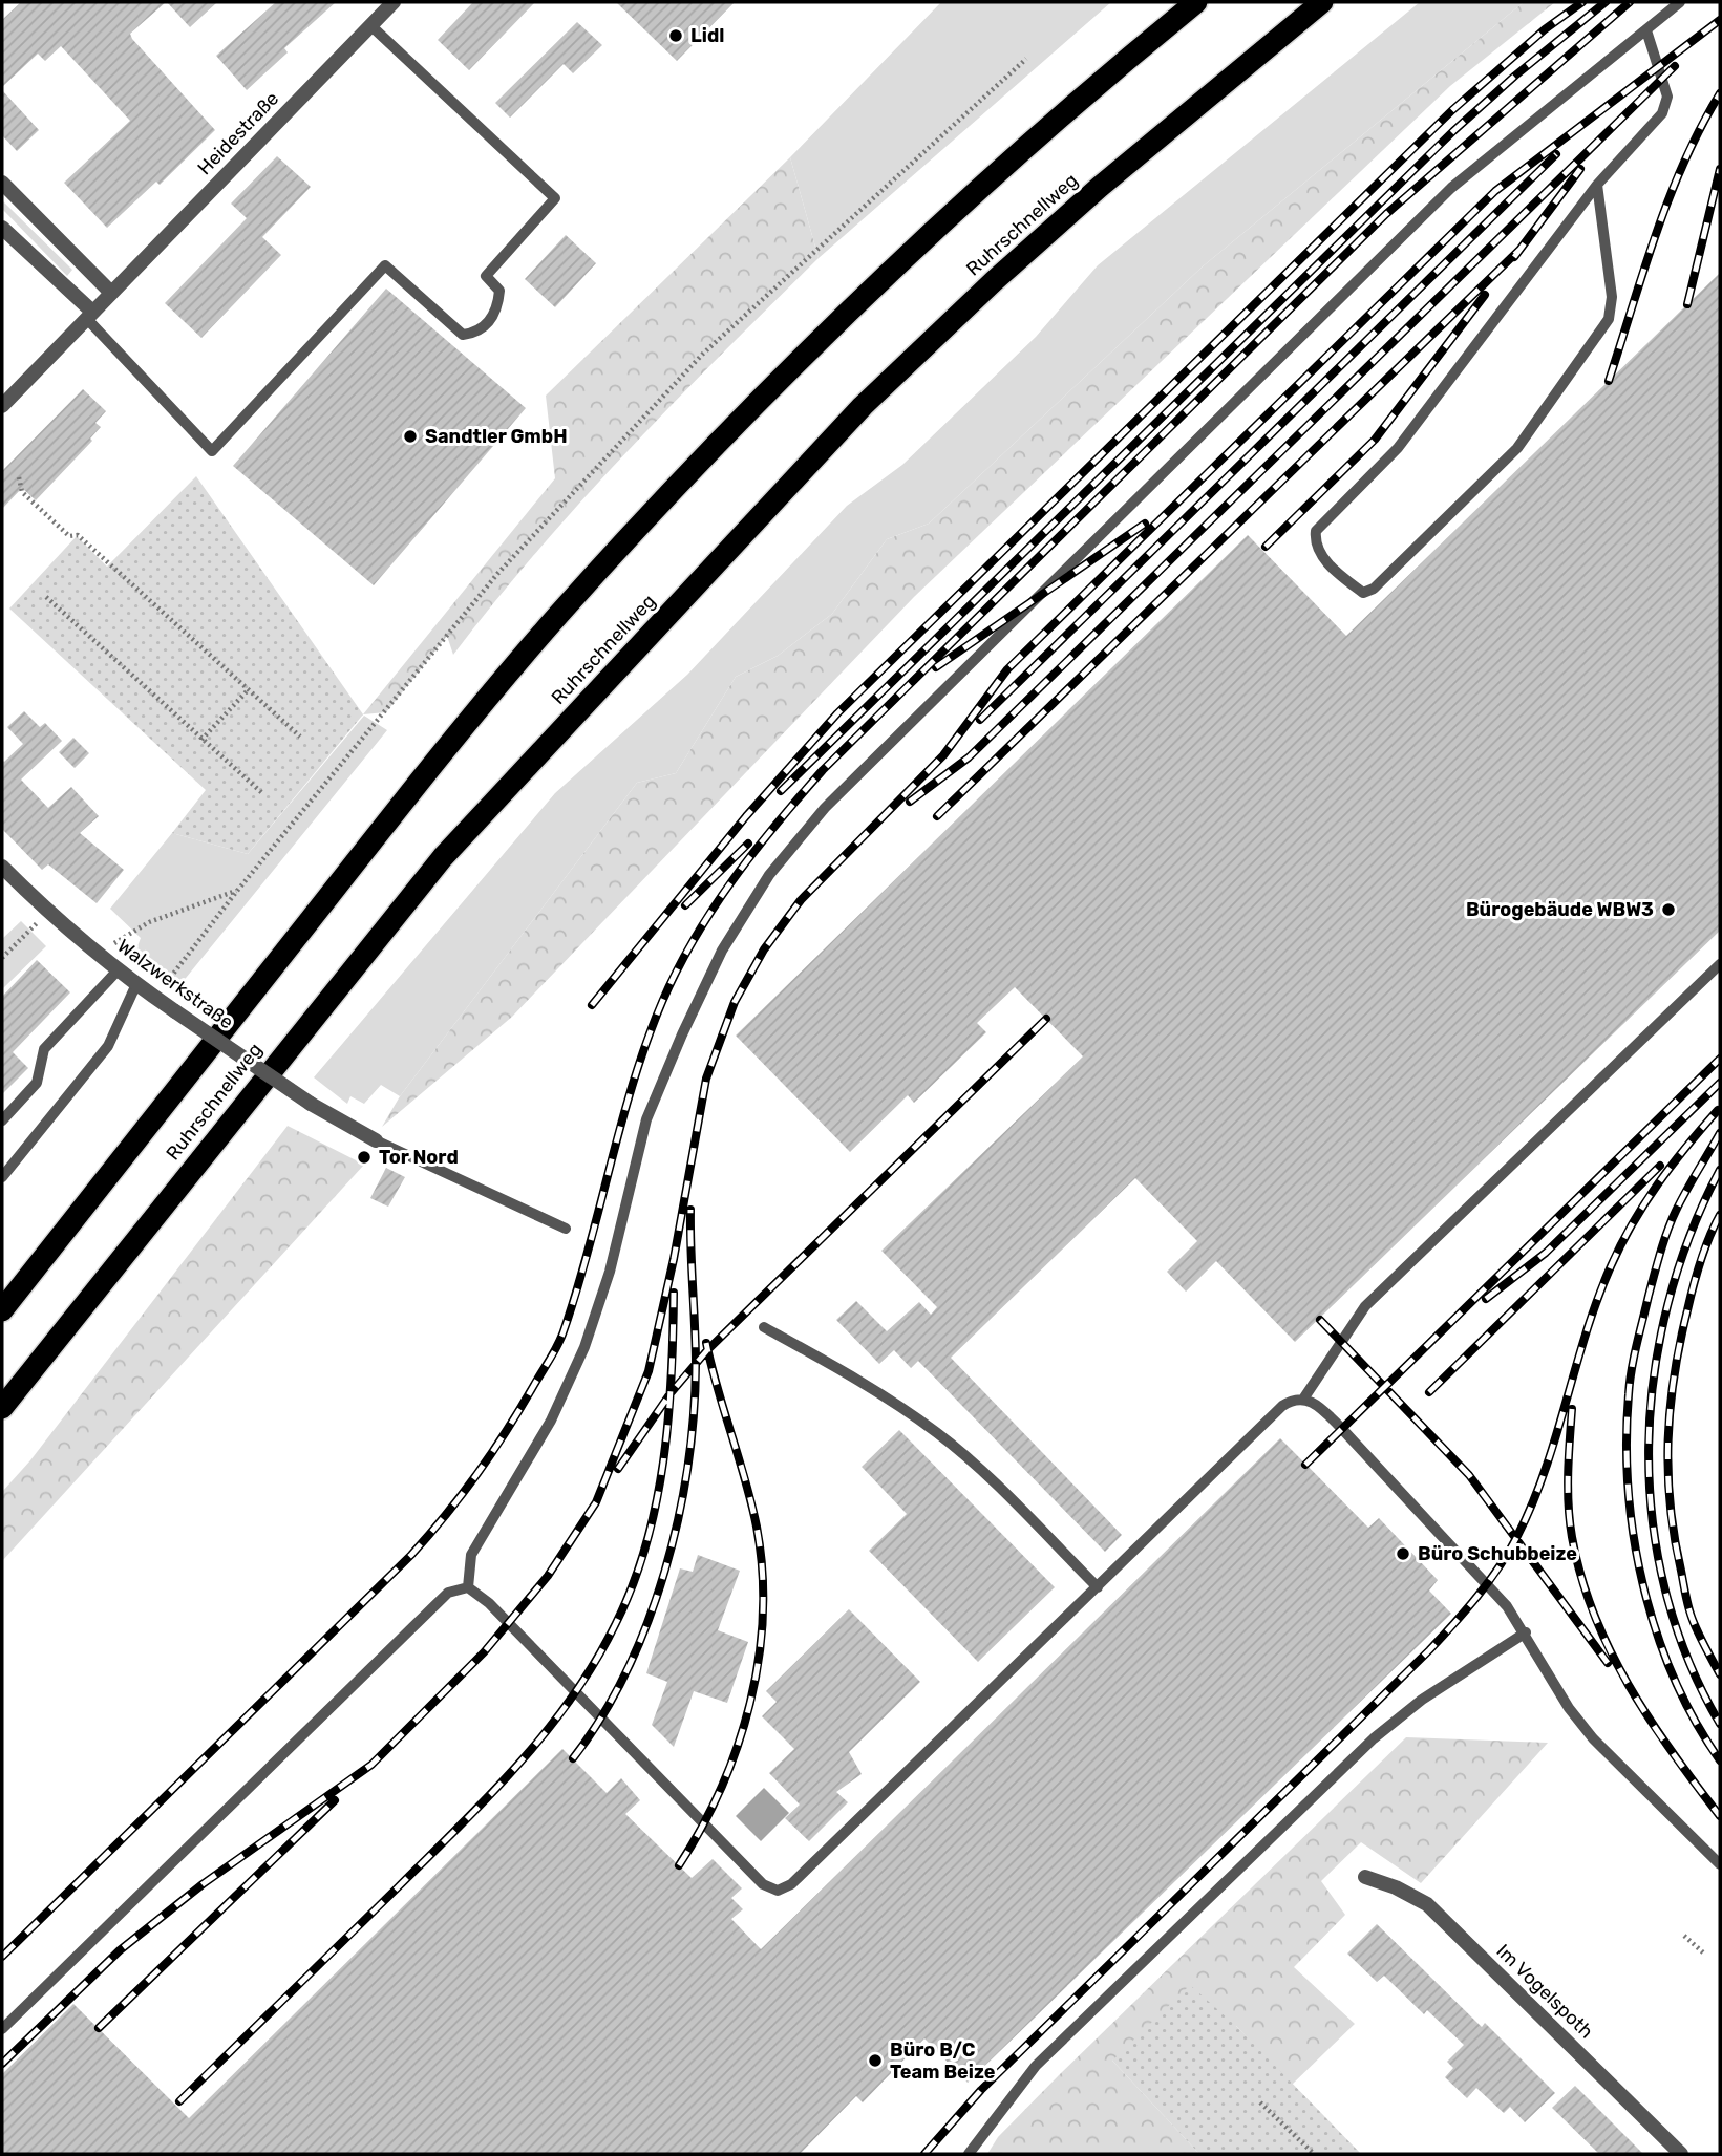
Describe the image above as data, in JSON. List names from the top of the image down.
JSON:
{
  "streets": {
    "highway": ["Ruhrschnellweg"],
    "street": ["Heidestraße", "Walzwerkstraße", "Im Vogelspoth"]
  },
  "places": [
    "Lidl",
    "Sandtler GmbH",
    "Bürogebäude WBW3",
    "Tor Nord",
    "Büro Schubbeize",
    "Büro B/C Team Beize"
  ]
}
